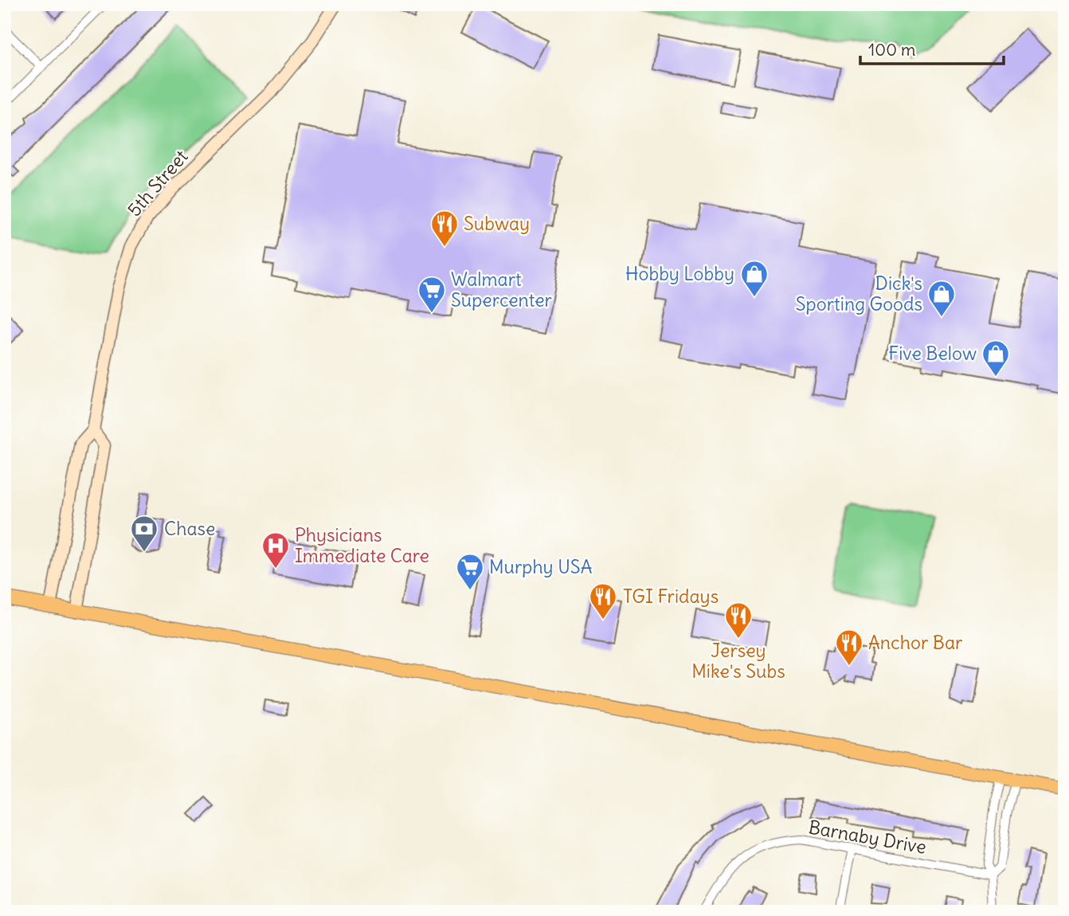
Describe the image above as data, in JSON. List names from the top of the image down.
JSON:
{
  "streets": {
    "street": ["5th Street", "Barnaby Drive"]
  },
  "places": {
    "restaurant": [
      "Subway",
      "TGI Fridays",
      "Jersey Mike's Subs",
      "Anchor Bar"
    ],
    "shop": ["Hobby Lobby", "Dick's Sporting Goods", "Five Below"],
    "supermarket": ["Walmart Supercenter", "Murphy USA"],
    "bank": ["Chase"],
    "hospital": ["Physicians Immediate Care"]
  },
  "scale_bar": "100 m"
}
